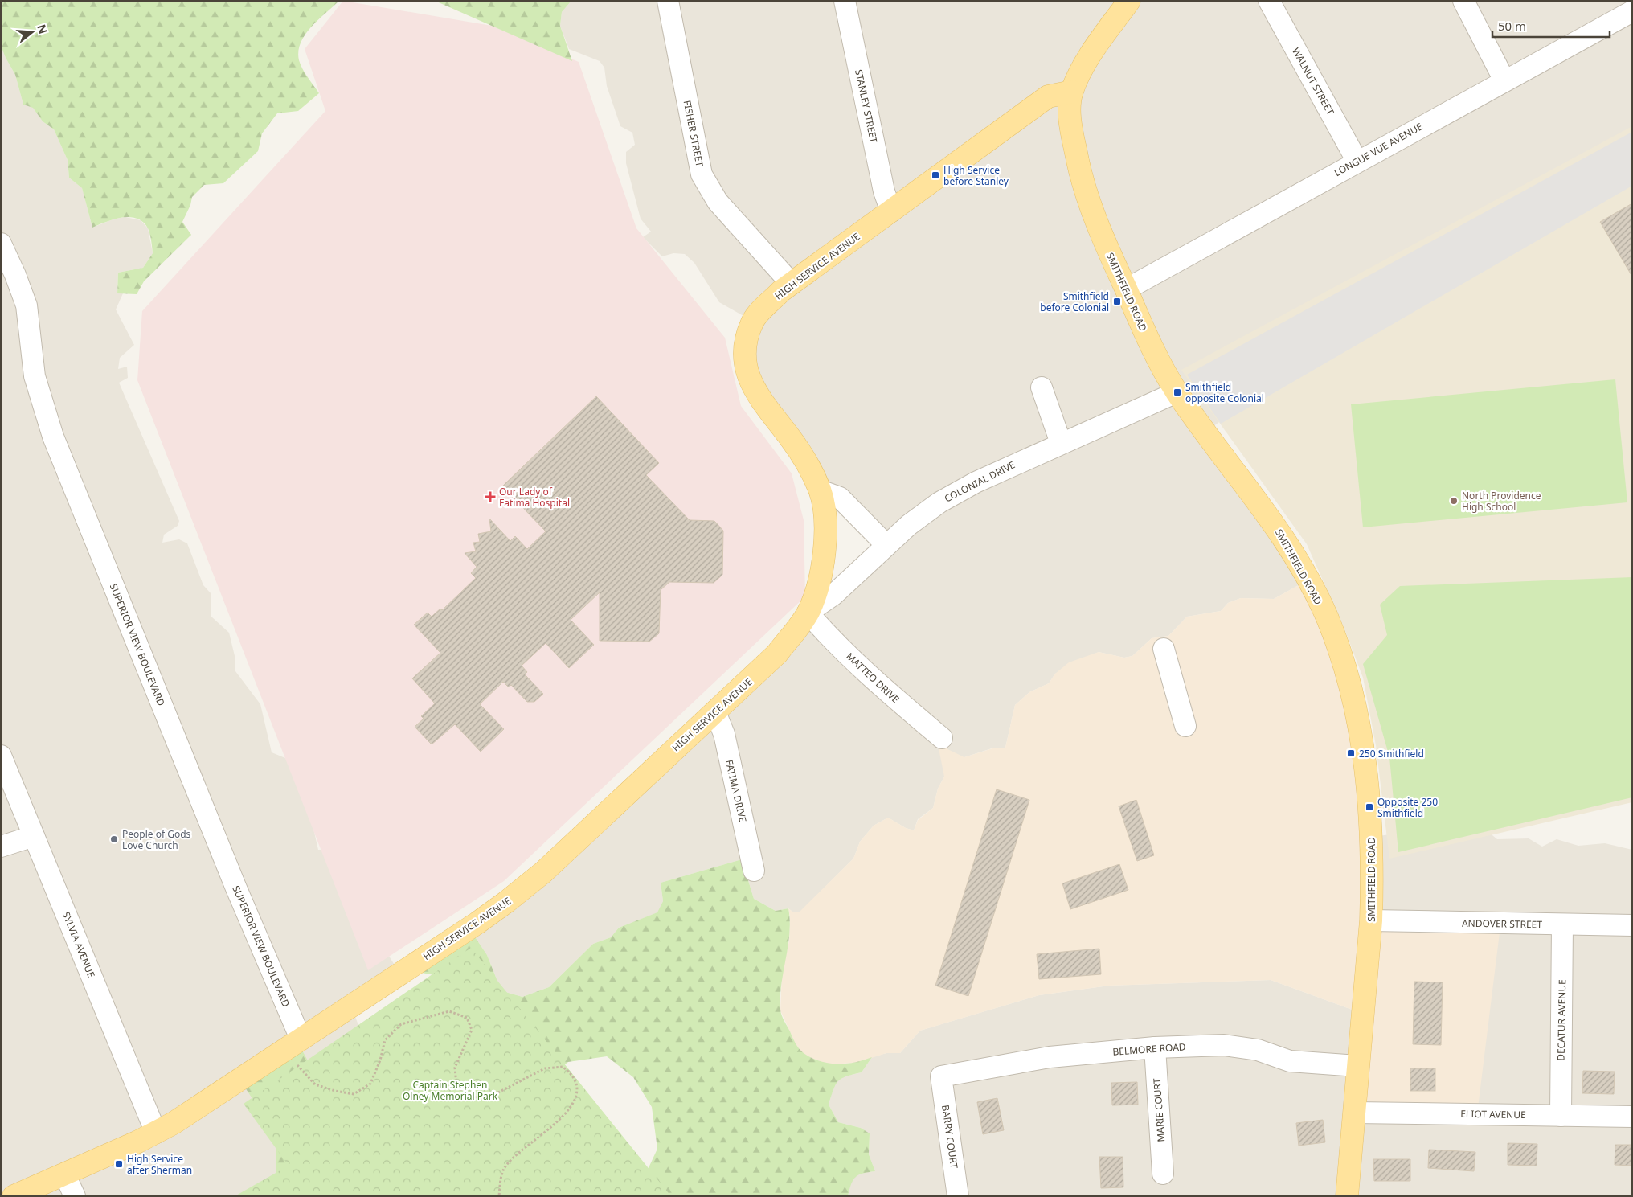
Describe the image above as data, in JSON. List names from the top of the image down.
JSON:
{
  "streets": {
    "main road": ["HIGH SERVICE AVENUE", "SMITHFIELD ROAD"],
    "street": [
      "WALNUT STREET",
      "STANLEY STREET",
      "FISHER STREET",
      "LONGUE VUE AVENUE",
      "COLONIAL DRIVE",
      "SUPERIOR VIEW BOULEVARD",
      "MATTEO DRIVE",
      "FATIMA DRIVE",
      "ANDOVER STREET",
      "SYLVIA AVENUE",
      "DECATUR AVENUE",
      "BELMORE ROAD",
      "MARIE COURT",
      "ELIOT AVENUE",
      "BARRY COURT"
    ]
  },
  "crossings": [
    ["WALNUT STREET", "LONGUE VUE AVENUE"],
    ["STANLEY STREET", "HIGH SERVICE AVENUE"],
    ["FISHER STREET", "HIGH SERVICE AVENUE"],
    ["LONGUE VUE AVENUE", "SMITHFIELD ROAD"],
    ["HIGH SERVICE AVENUE", "SMITHFIELD ROAD"],
    ["HIGH SERVICE AVENUE", "COLONIAL DRIVE"],
    ["HIGH SERVICE AVENUE", "SUPERIOR VIEW BOULEVARD"],
    ["HIGH SERVICE AVENUE", "MATTEO DRIVE"],
    ["HIGH SERVICE AVENUE", "FATIMA DRIVE"],
    ["HIGH SERVICE AVENUE", "SYLVIA AVENUE"],
    ["SMITHFIELD ROAD", "COLONIAL DRIVE"],
    ["SMITHFIELD ROAD", "ANDOVER STREET"],
    ["SMITHFIELD ROAD", "BELMORE ROAD"],
    ["SMITHFIELD ROAD", "ELIOT AVENUE"],
    ["COLONIAL DRIVE", "MATTEO DRIVE"],
    ["ANDOVER STREET", "DECATUR AVENUE"],
    ["DECATUR AVENUE", "ELIOT AVENUE"],
    ["BELMORE ROAD", "MARIE COURT"],
    ["BELMORE ROAD", "BARRY COURT"]
  ],
  "parks": ["Captain Stephen Olney Memorial Park"],
  "places": {
    "transit": [
      "High Service before Stanley",
      "Smithfield before Colonial",
      "Smithfield opposite Colonial",
      "250 Smithfield",
      "Opposite 250 Smithfield",
      "High Service after Sherman"
    ],
    "health": ["Our Lady of Fatima Hospital"],
    "other": ["North Providence High School", "People of Gods Love Church"]
  },
  "scale_bar": "50 m",
  "north": "right"
}
